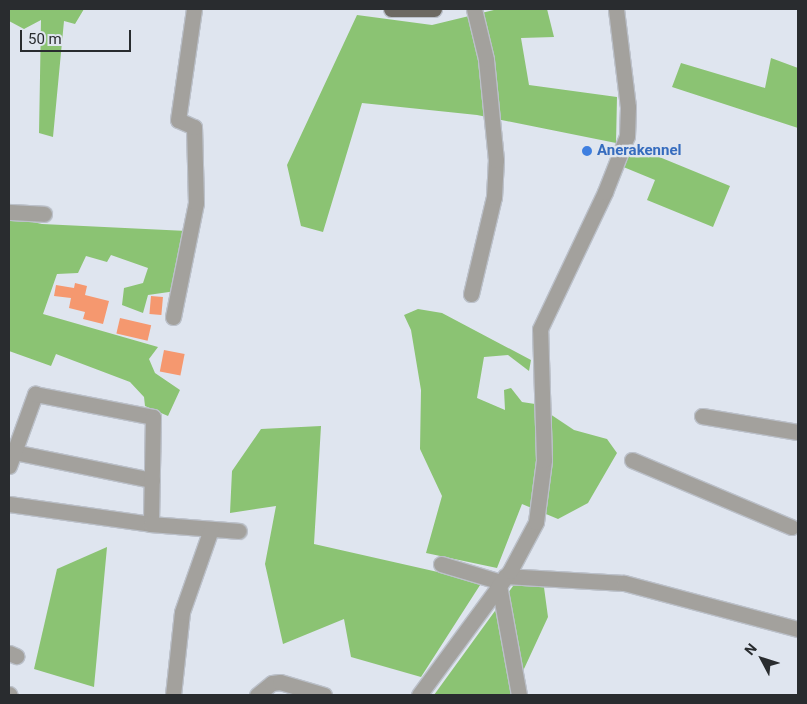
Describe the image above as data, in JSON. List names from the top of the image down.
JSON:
{
  "places": ["Anerakennel"],
  "scale_bar": "50 m",
  "north": "top left"
}
